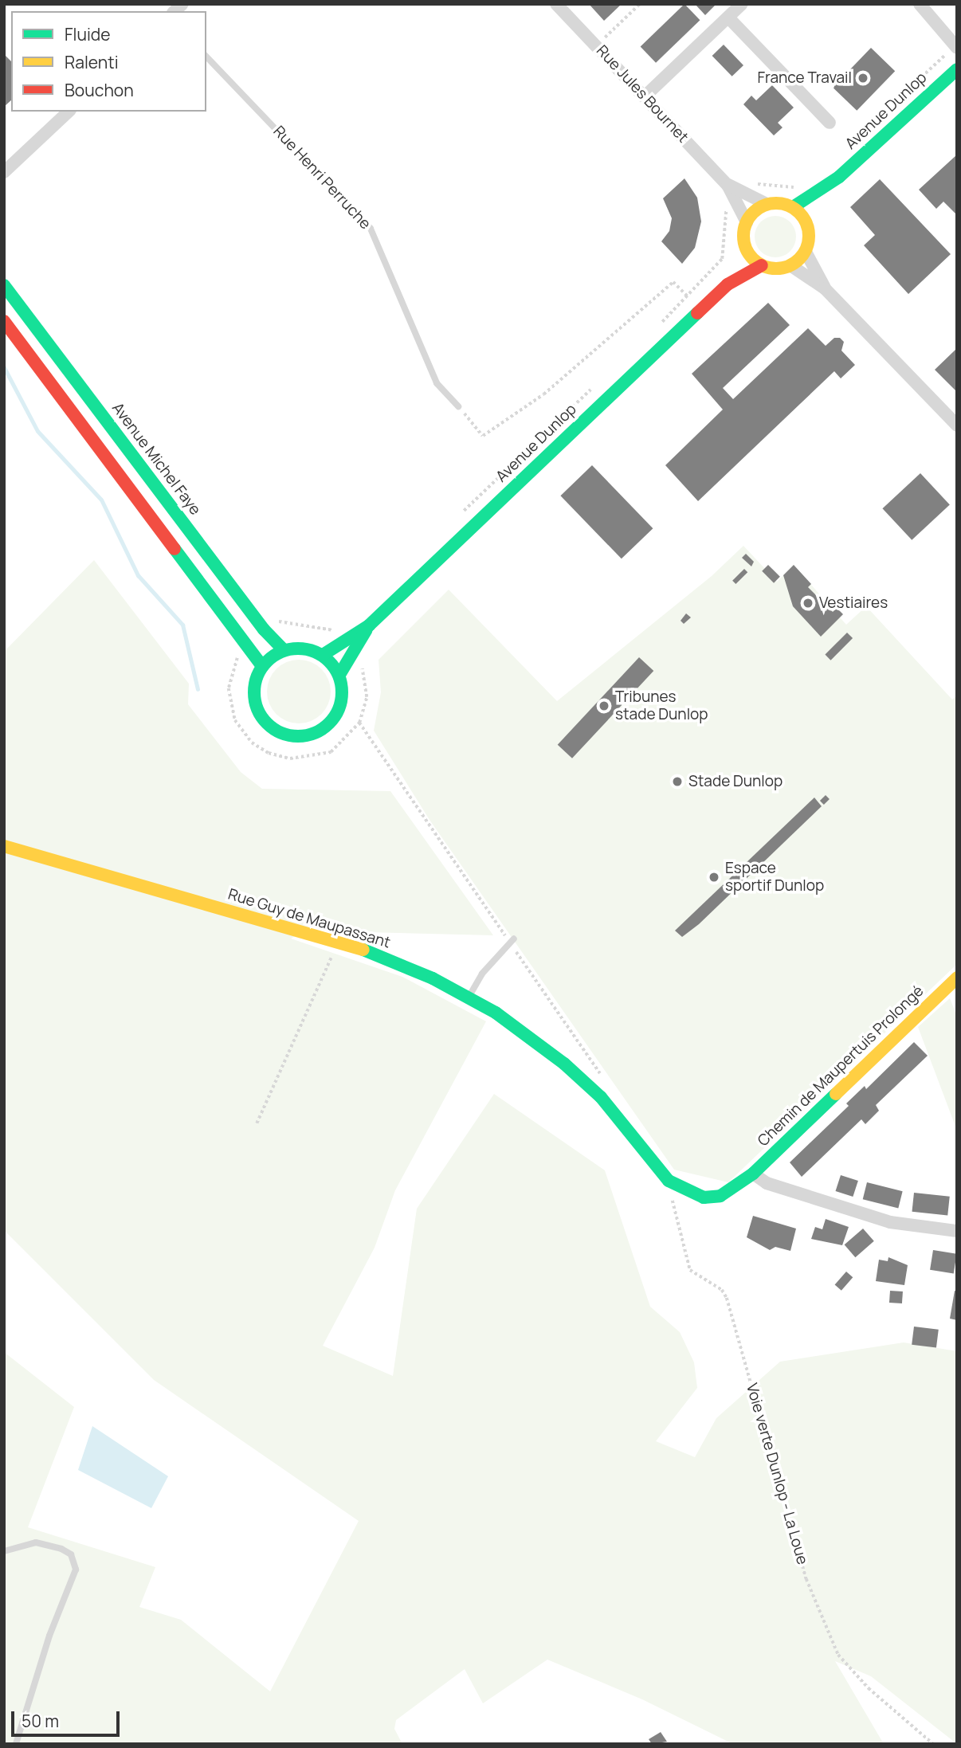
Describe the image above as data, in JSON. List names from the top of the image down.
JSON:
{
  "streets": {
    "street": [
      "Rue Jules Bournet",
      "Avenue Dunlop",
      "Avenue Michel Faye",
      "Rue Guy de Maupassant",
      "Chemin de Maupertuis Prolongé"
    ],
    "lane": ["Rue Henri Perruche"],
    "path": ["Voie verte Dunlop - La Loue"]
  },
  "crossings": [
    ["Rue Jules Bournet", "Avenue Dunlop"],
    ["Avenue Dunlop", "Avenue Michel Faye"],
    ["Rue Guy de Maupassant", "Chemin de Maupertuis Prolongé"],
    ["Rue Guy de Maupassant", "Voie verte Dunlop - La Loue"]
  ],
  "places": [
    "France Travail",
    "Vestiaires",
    "Tribunes stade Dunlop",
    "Stade Dunlop",
    "Espace sportif Dunlop"
  ],
  "legend": ["Fluide", "Ralenti", "Bouchon"],
  "scale_bar": "50 m"
}
